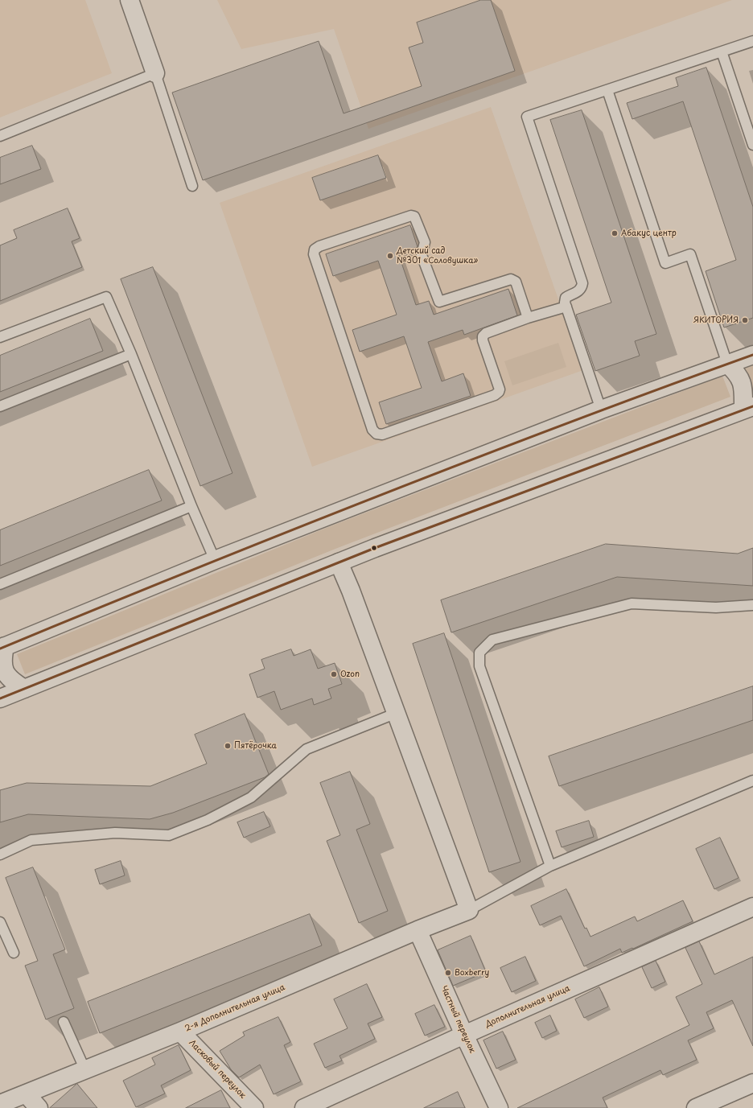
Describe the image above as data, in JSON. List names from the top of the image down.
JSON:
{
  "streets": {
    "street": [
      "Дополнительная улица",
      "2-я Дополнительная улица",
      "Частный переулок",
      "Ласковый переулок"
    ]
  },
  "crossings": [
    ["Дополнительная улица", "Частный переулок"],
    ["2-я Дополнительная улица", "Частный переулок"],
    ["2-я Дополнительная улица", "Ласковый переулок"]
  ],
  "places": [
    "Абакус центр",
    "Детский сад №301 «Соловушка»",
    "ЯКИТОРИЯ",
    "Ozon",
    "Пятёрочка",
    "Boxberry"
  ]
}
